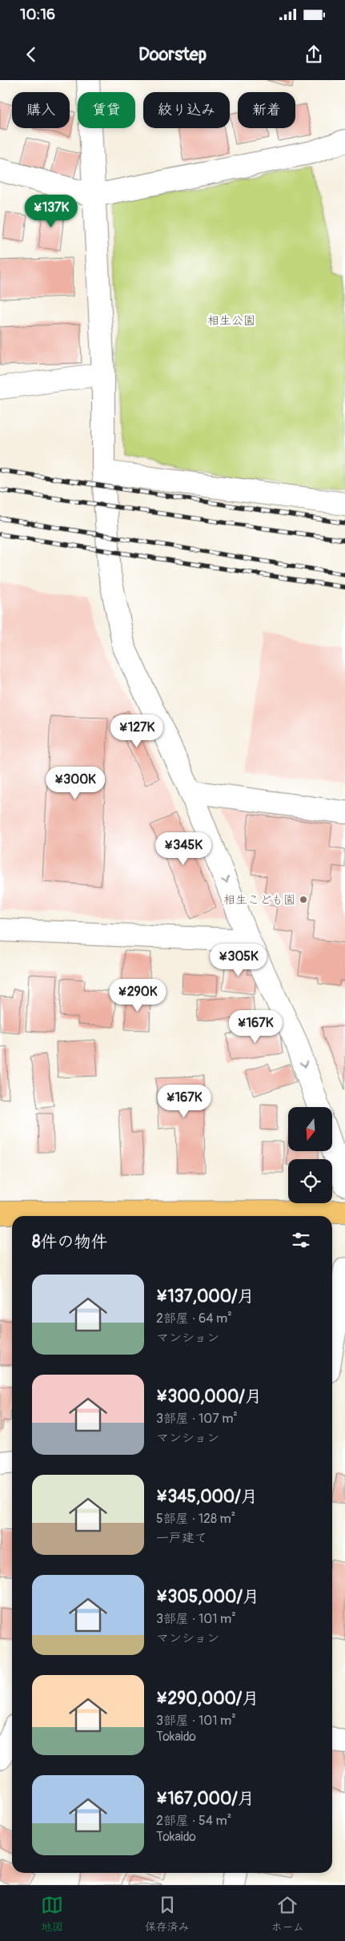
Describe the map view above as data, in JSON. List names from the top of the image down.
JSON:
{
  "parks": ["相生公園"],
  "places": ["相生こども園"],
  "north": "bottom",
  "page": {
    "status": "10:16",
    "header": "Doorstep",
    "chip": [
      "購入",
      "賃貸",
      "絞り込み",
      "新着"
    ],
    "price": [
      "¥137K",
      "¥127K",
      "¥300K",
      "¥345K",
      "¥305K",
      "¥290K",
      "¥167K",
      "¥167K"
    ],
    "heading": "8件の物件",
    "list": [
      {
        "name": "¥137,000/月",
        "note": "2部屋 · 64 m² · マンション"
      },
      {
        "name": "¥300,000/月",
        "note": "3部屋 · 107 m² · マンション"
      },
      {
        "name": "¥345,000/月",
        "note": "5部屋 · 128 m² · 一戸建て"
      },
      {
        "name": "¥305,000/月",
        "note": "3部屋 · 101 m² · マンション"
      },
      {
        "name": "¥290,000/月",
        "note": "3部屋 · 101 m² · Tokaido"
      },
      {
        "name": "¥167,000/月",
        "note": "2部屋 · 54 m² · Tokaido"
      }
    ],
    "tabs": ["地図", "保存済み", "ホーム"]
  }
}
